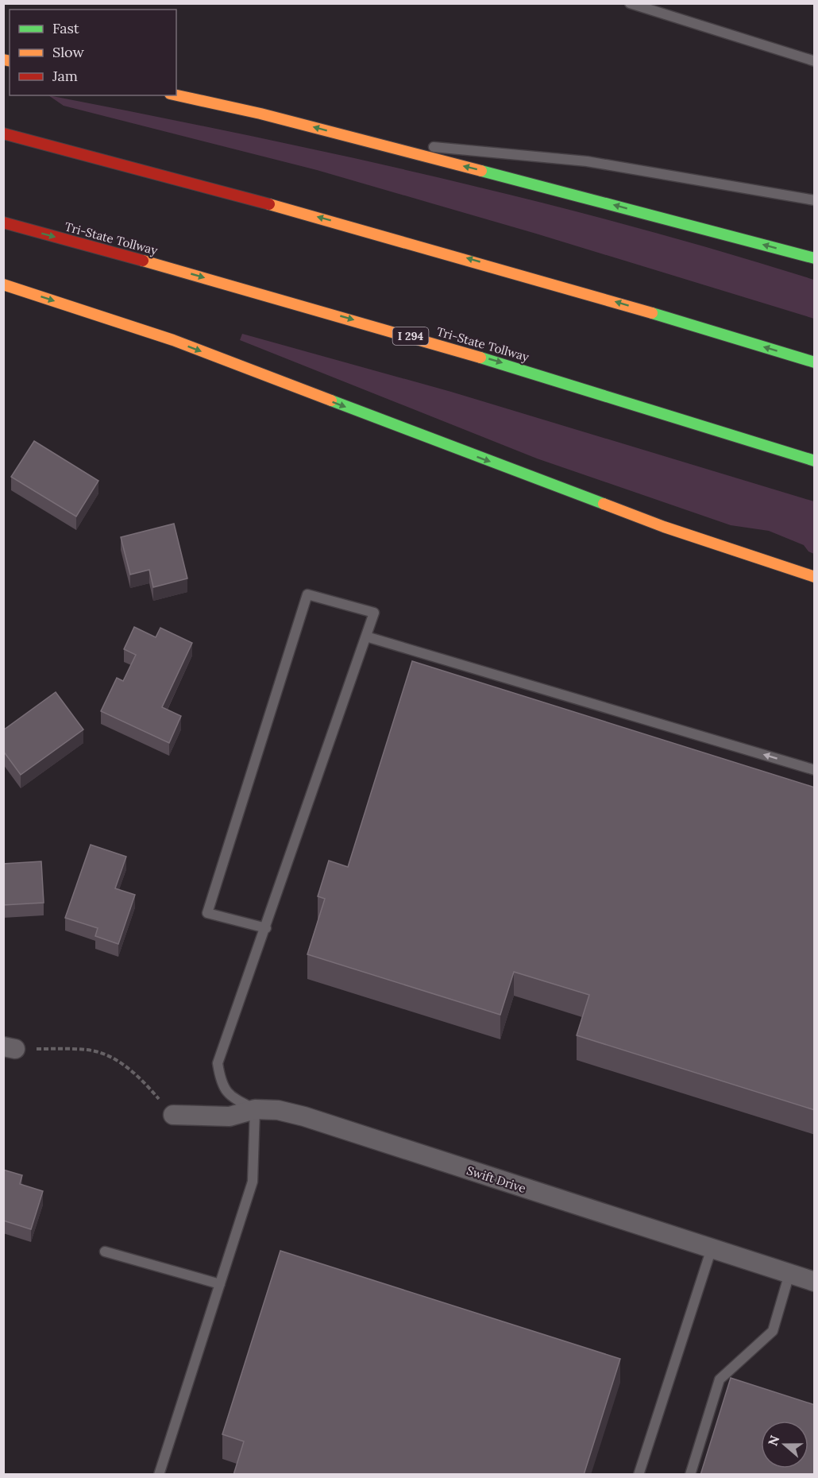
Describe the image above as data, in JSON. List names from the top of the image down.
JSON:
{
  "streets": {
    "highway": ["Tri-State Tollway", "I 294"],
    "street": ["Swift Drive"]
  },
  "legend": ["Fast", "Slow", "Jam"],
  "north": "left"
}
